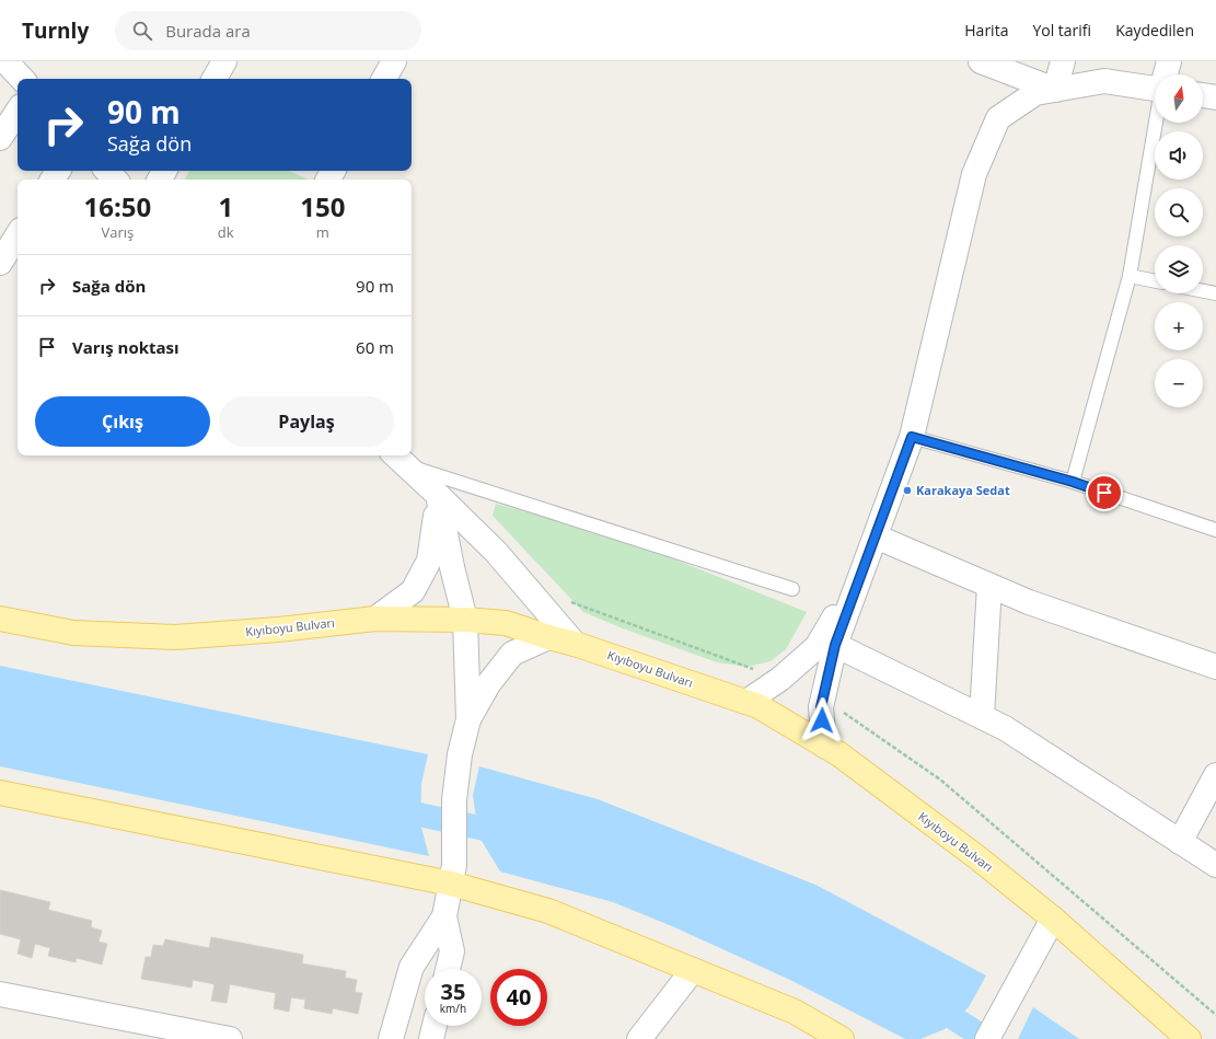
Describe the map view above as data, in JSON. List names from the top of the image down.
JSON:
{
  "streets": {
    "main road": ["Kıyıboyu Bulvarı"]
  },
  "places": ["Karakaya Sedat"],
  "north": "top",
  "page": {
    "header": "Turnly",
    "search": "Burada ara",
    "nav": ["Harita", "Yol tarifi", "Kaydedilen"],
    "map_buttons": ["+", "−"],
    "turn": ["90 m", "Sağa dön"],
    "eta": [
      "16:50",
      "Varış",
      "1",
      "dk",
      "150",
      "m"
    ],
    "list": [
      {
        "name": "Sağa dön",
        "value": "90 m"
      },
      {
        "name": "Varış noktası",
        "value": "60 m"
      }
    ],
    "buttons": ["Çıkış", "Paylaş"],
    "speed": "35 km/h",
    "limit": "40"
  }
}
